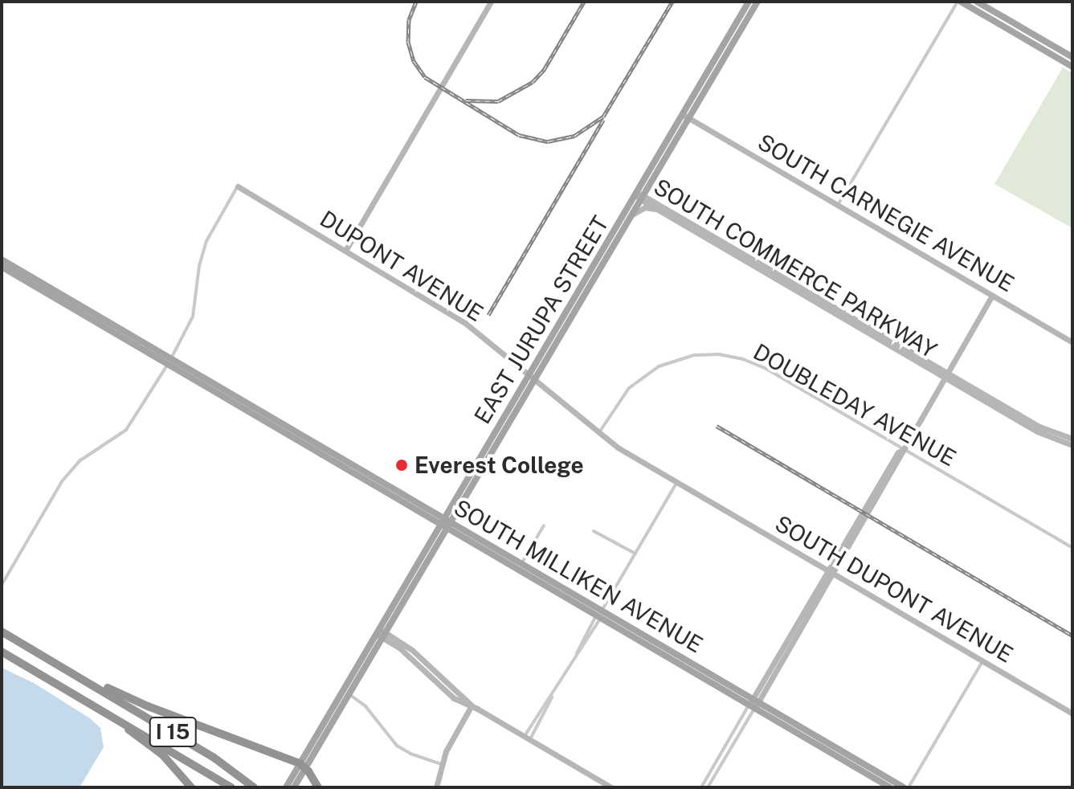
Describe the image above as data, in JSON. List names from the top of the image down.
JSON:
{
  "streets": {
    "highway": ["I 15"],
    "main road": ["EAST JURUPA STREET", "SOUTH MILLIKEN AVENUE"],
    "street": [
      "SOUTH CARNEGIE AVENUE",
      "DUPONT AVENUE",
      "SOUTH COMMERCE PARKWAY",
      "DOUBLEDAY AVENUE",
      "SOUTH DUPONT AVENUE"
    ]
  },
  "crossings": [
    ["SOUTH CARNEGIE AVENUE", "EAST JURUPA STREET"],
    ["DUPONT AVENUE", "EAST JURUPA STREET"],
    ["DUPONT AVENUE", "DOUBLEDAY AVENUE"],
    ["DUPONT AVENUE", "SOUTH DUPONT AVENUE"],
    ["SOUTH COMMERCE PARKWAY", "EAST JURUPA STREET"],
    ["EAST JURUPA STREET", "SOUTH MILLIKEN AVENUE"]
  ],
  "places": ["Everest College"]
}
